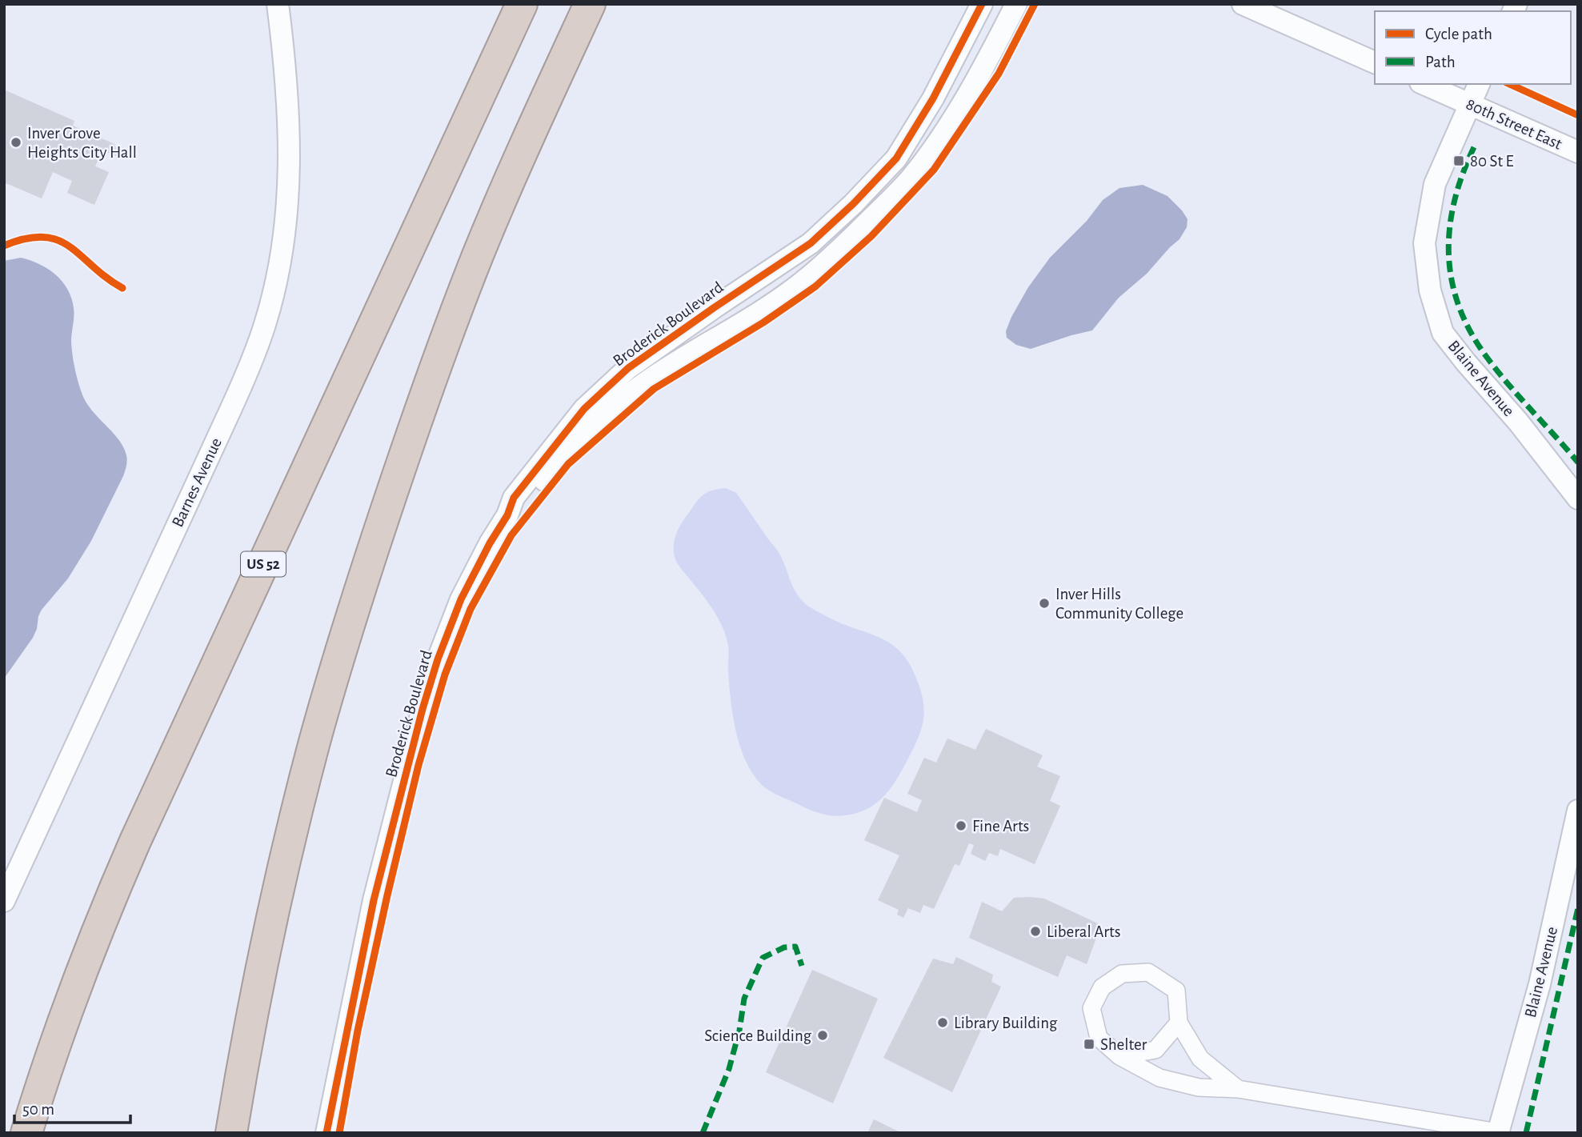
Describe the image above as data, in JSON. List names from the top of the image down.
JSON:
{
  "streets": {
    "highway": ["US 52"],
    "street": [
      "80th Street East",
      "Broderick Boulevard",
      "Blaine Avenue",
      "Barnes Avenue"
    ]
  },
  "crossings": [
    ["80th Street East", "Blaine Avenue"]
  ],
  "places": {
    "other": [
      "Inver Grove Heights City Hall",
      "Inver Hills Community College",
      "Fine Arts",
      "Liberal Arts",
      "Library Building",
      "Science Building"
    ],
    "transit": ["80 St E", "Shelter"]
  },
  "legend": ["Cycle path", "Path"],
  "scale_bar": "50 m"
}
